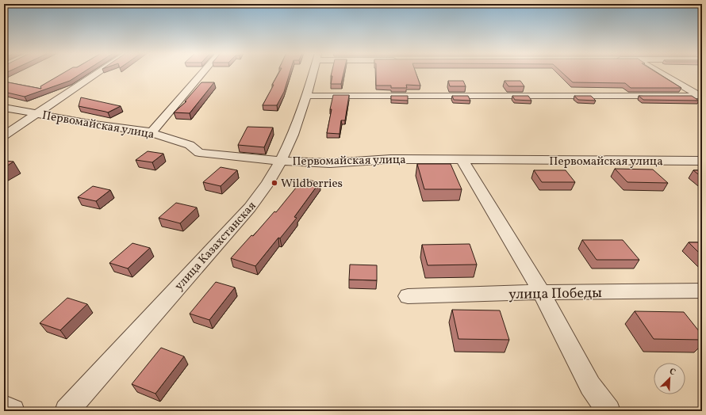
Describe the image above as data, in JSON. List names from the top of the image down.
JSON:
{
  "streets": {
    "street": ["Первомайская улица", "улица Казахстанская", "улица Победы"]
  },
  "crossings": [
    ["Первомайская улица", "улица Казахстанская"]
  ],
  "places": ["Wildberries"],
  "north": "top right"
}
